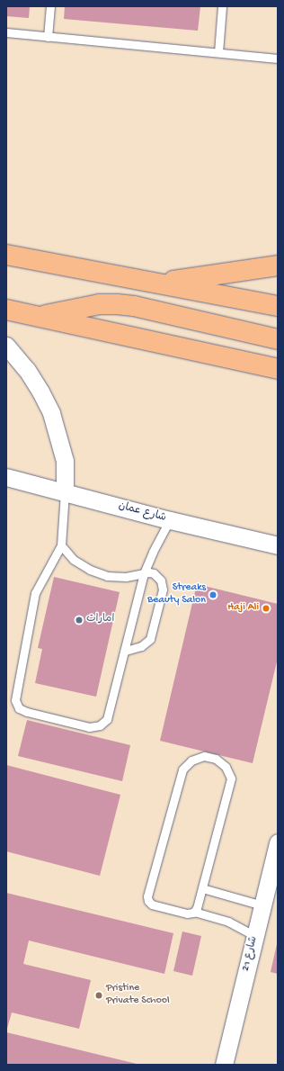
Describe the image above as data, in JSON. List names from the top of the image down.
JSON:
{
  "streets": {
    "street": ["شارع عمان", "شارع 21"]
  },
  "places": [
    "Streaks Beauty Salon",
    "Haji Ali",
    "امارات",
    "Pristine Private School"
  ]
}
